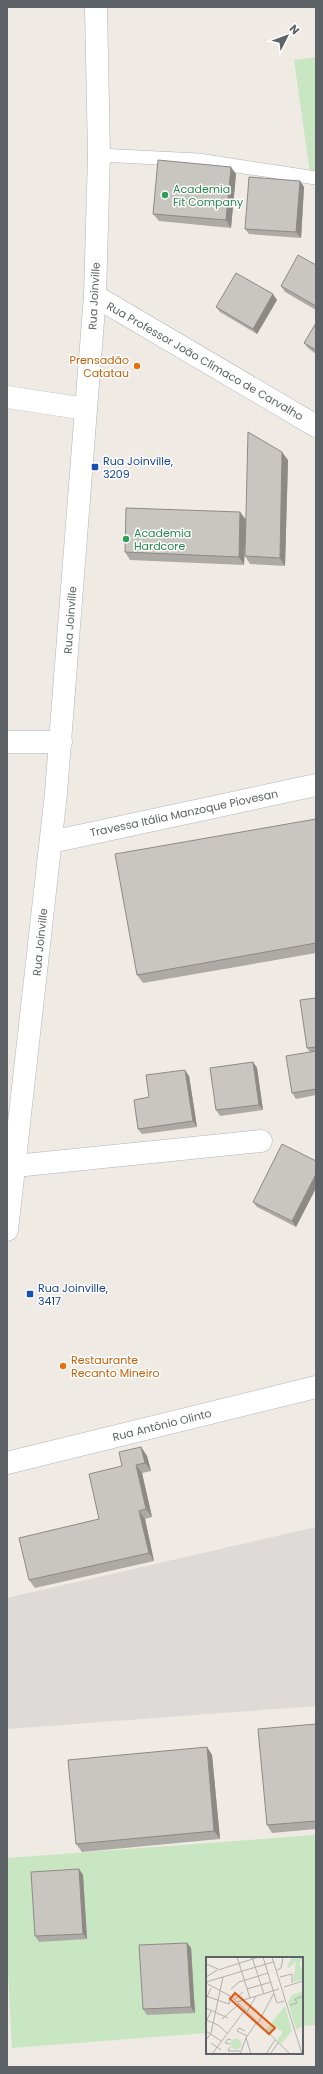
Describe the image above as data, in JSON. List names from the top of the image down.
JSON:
{
  "streets": {
    "main road": [
      "Rua Joinville",
      "Rua Professor João Clímaco de Carvalho",
      "Travessa Itália Manzoque Piovesan",
      "Rua Antônio Olinto"
    ]
  },
  "crossings": [
    ["Rua Joinville", "Rua Professor João Clímaco de Carvalho"],
    ["Rua Joinville", "Travessa Itália Manzoque Piovesan"]
  ],
  "places": {
    "other": [
      "Academia Fit Company",
      "Prensadão Catatau",
      "Academia Hardcore",
      "Restaurante Recanto Mineiro"
    ],
    "transit": ["Rua Joinville, 3209", "Rua Joinville, 3417"]
  },
  "north": "top right"
}
